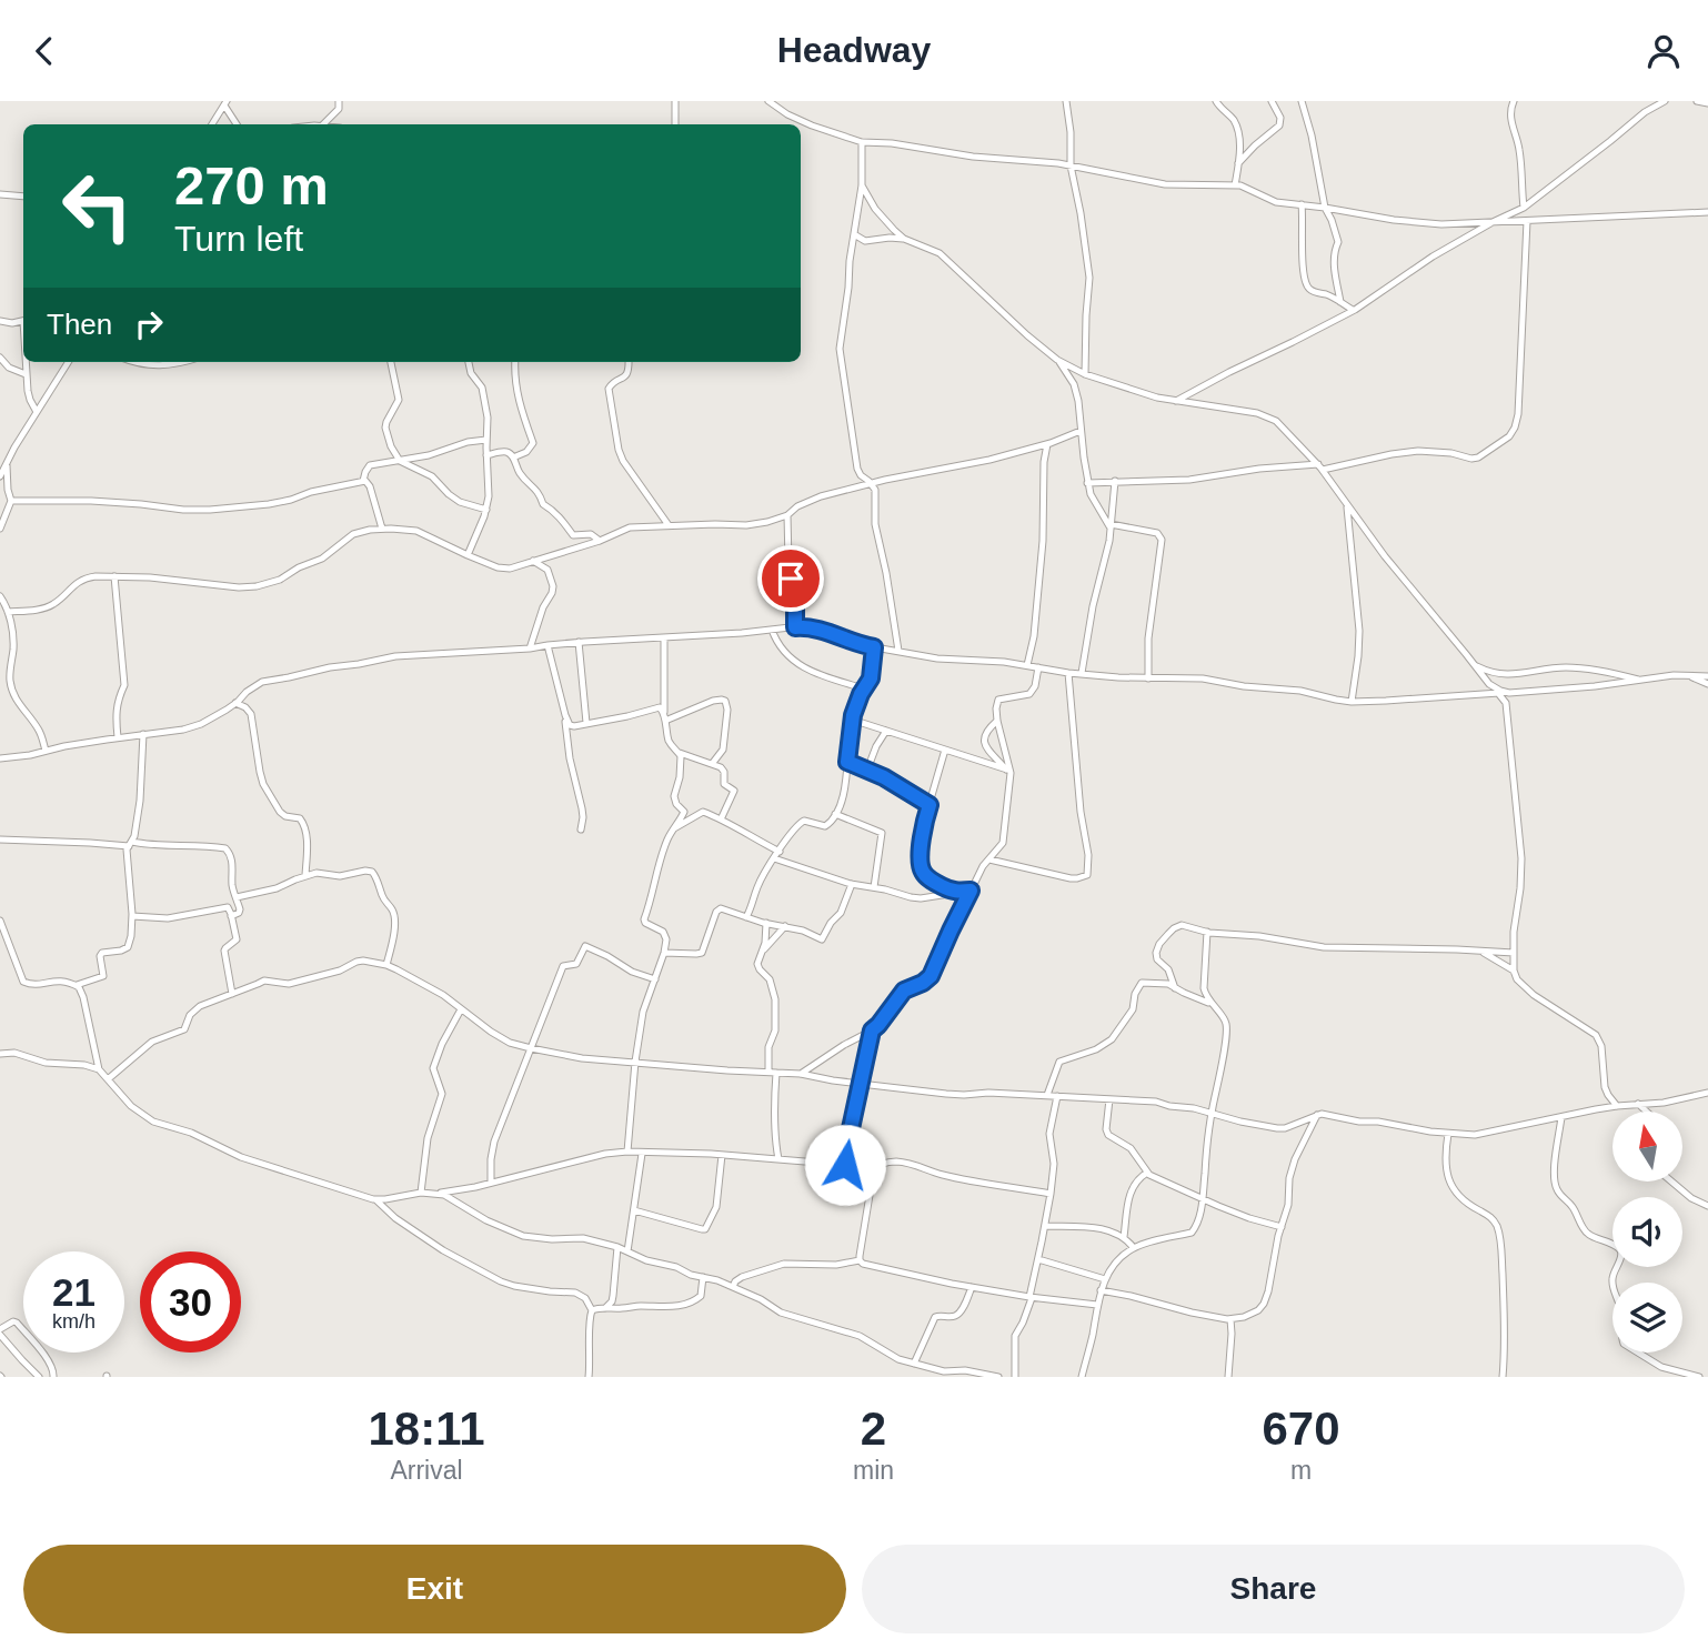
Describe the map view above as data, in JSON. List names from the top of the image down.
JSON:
{
  "north": "top",
  "page": {
    "header": "Headway",
    "turn": ["270 m", "Turn left"],
    "then": "Then",
    "speed": "21 km/h",
    "limit": "30",
    "eta": [
      "18:11",
      "Arrival",
      "2",
      "min",
      "670",
      "m"
    ],
    "buttons": ["Exit", "Share"]
  }
}
